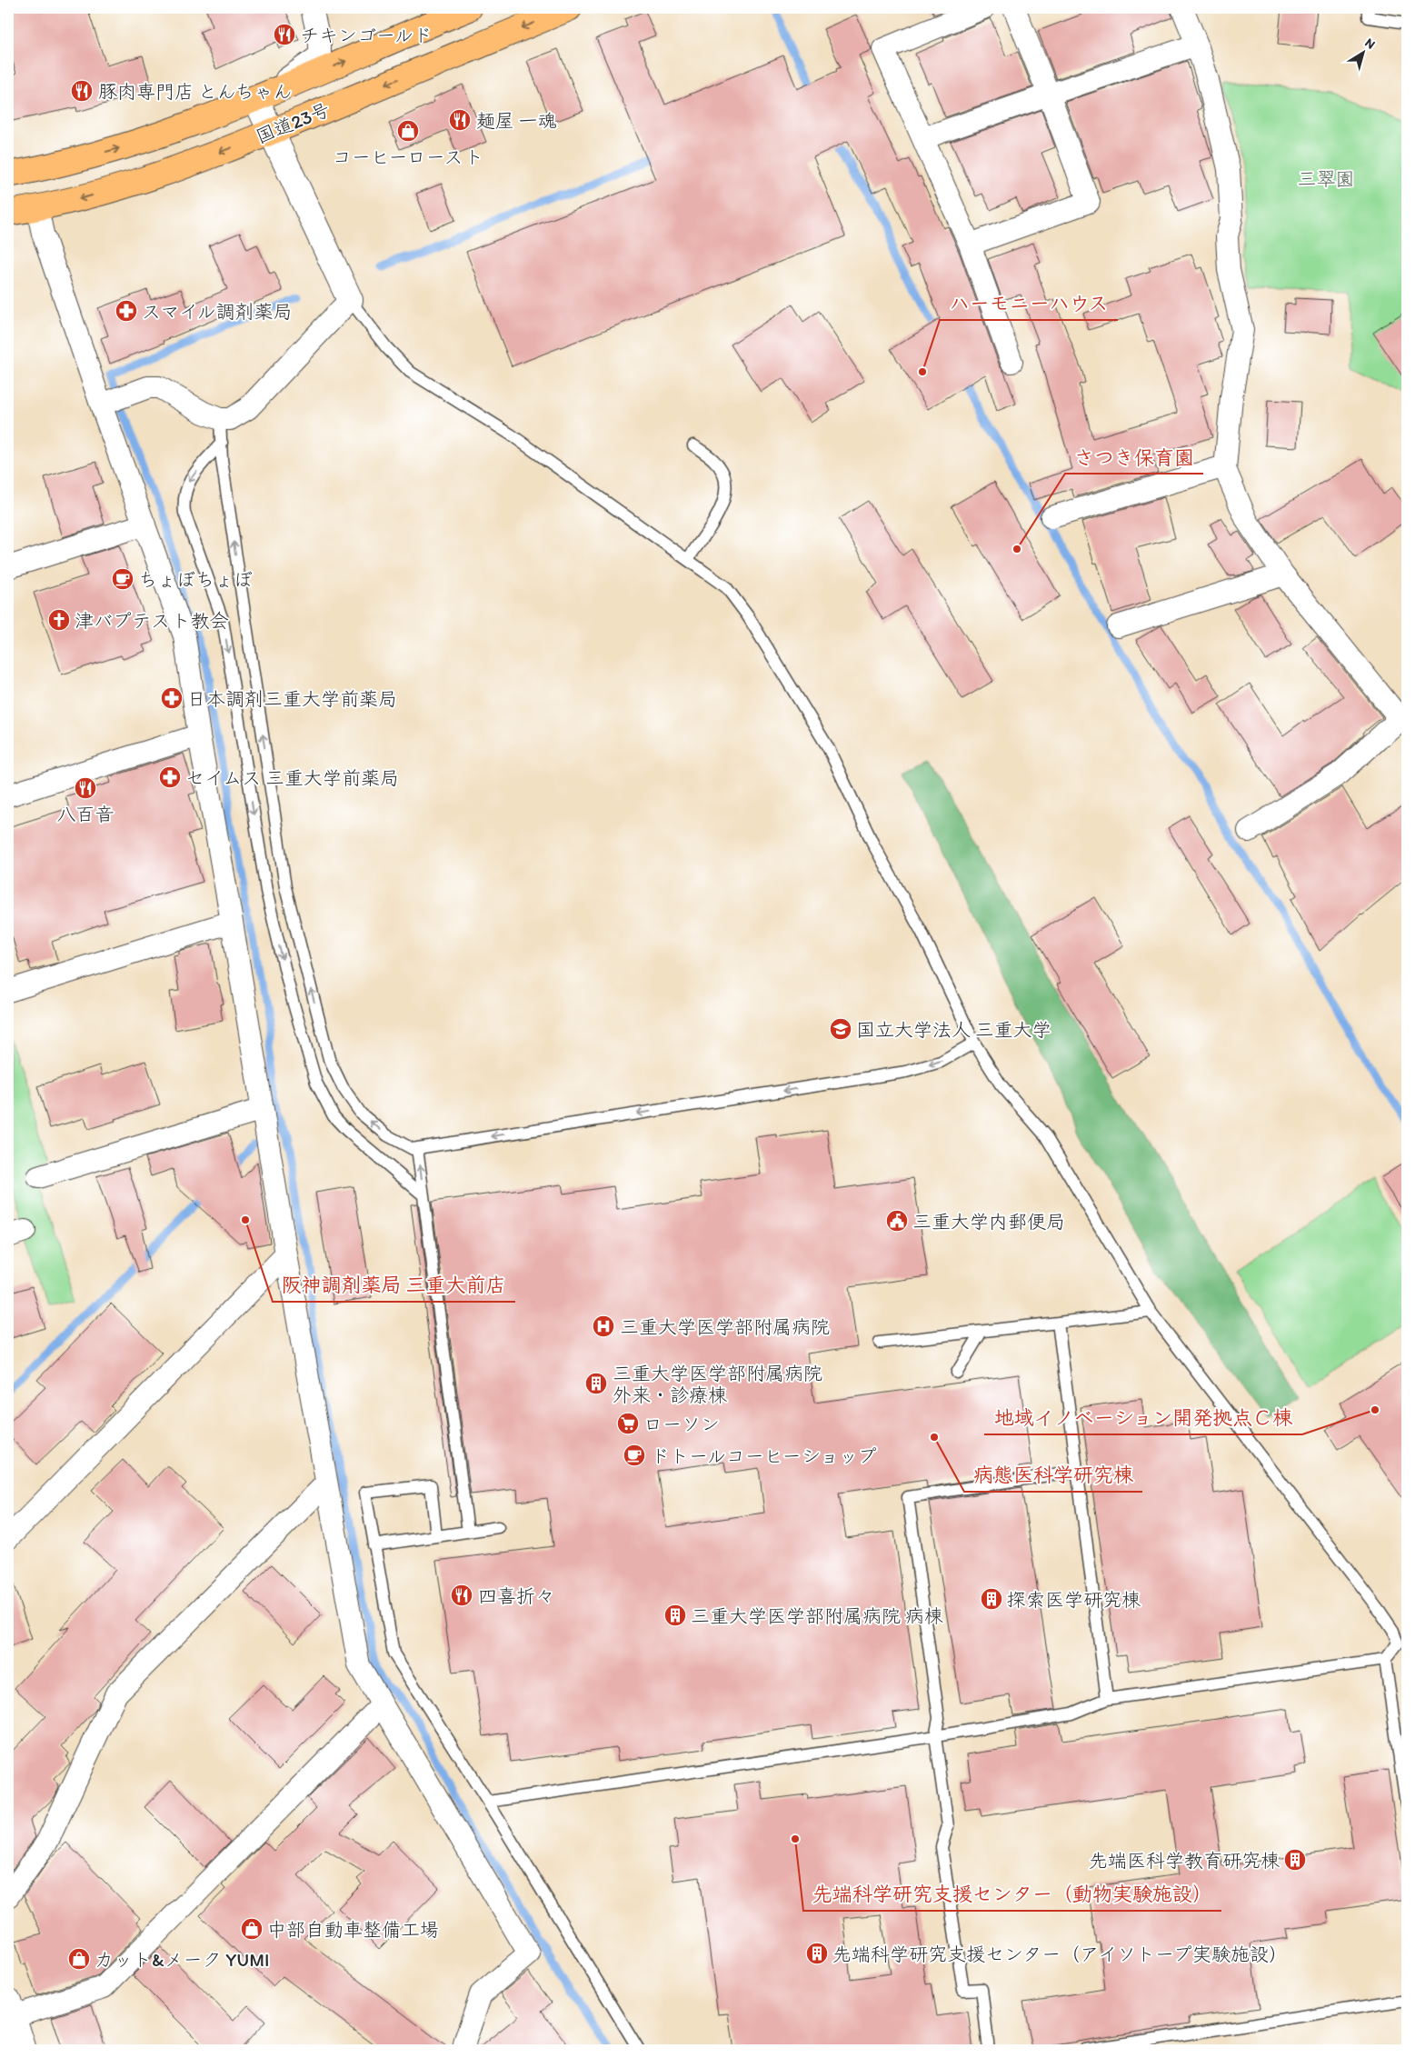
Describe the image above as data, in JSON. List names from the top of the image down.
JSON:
{
  "streets": {
    "highway": ["国道23号"]
  },
  "parks": ["三翠園"],
  "places": {
    "restaurant": [
      "チキンゴールド",
      "豚肉専門店 とんちゃん",
      "麺屋 一魂",
      "八百音",
      "四喜折々"
    ],
    "shop": ["コーヒーロースト", "中部自動車整備工場", "カット&メーク YUMI"],
    "pharmacy": ["スマイル調剤薬局", "日本調剤三重大学前薬局", "セイムス 三重大学前薬局"],
    "other": [
      "ハーモニーハウス",
      "さつき保育園",
      "阪神調剤薬局 三重大前店",
      "地域イノベーション開発拠点Ｃ棟",
      "病態医科学研究棟",
      "先端科学研究支援センター（動物実験施設）"
    ],
    "cafe": ["ちょぼちょぼ", "ドトールコーヒーショップ"],
    "church": ["津バプテスト教会"],
    "school or university": ["国立大学法人 三重大学"],
    "public building": ["三重大学内郵便局"],
    "hospital": ["三重大学医学部附属病院"],
    "building": [
      "三重大学医学部附属病院 外来・診療棟",
      "探索医学研究棟",
      "三重大学医学部附属病院 病棟",
      "先端医科学教育研究棟",
      "先端科学研究支援センター（アイソトープ実験施設）"
    ],
    "supermarket": ["ローソン"]
  },
  "north": "top right"
}
